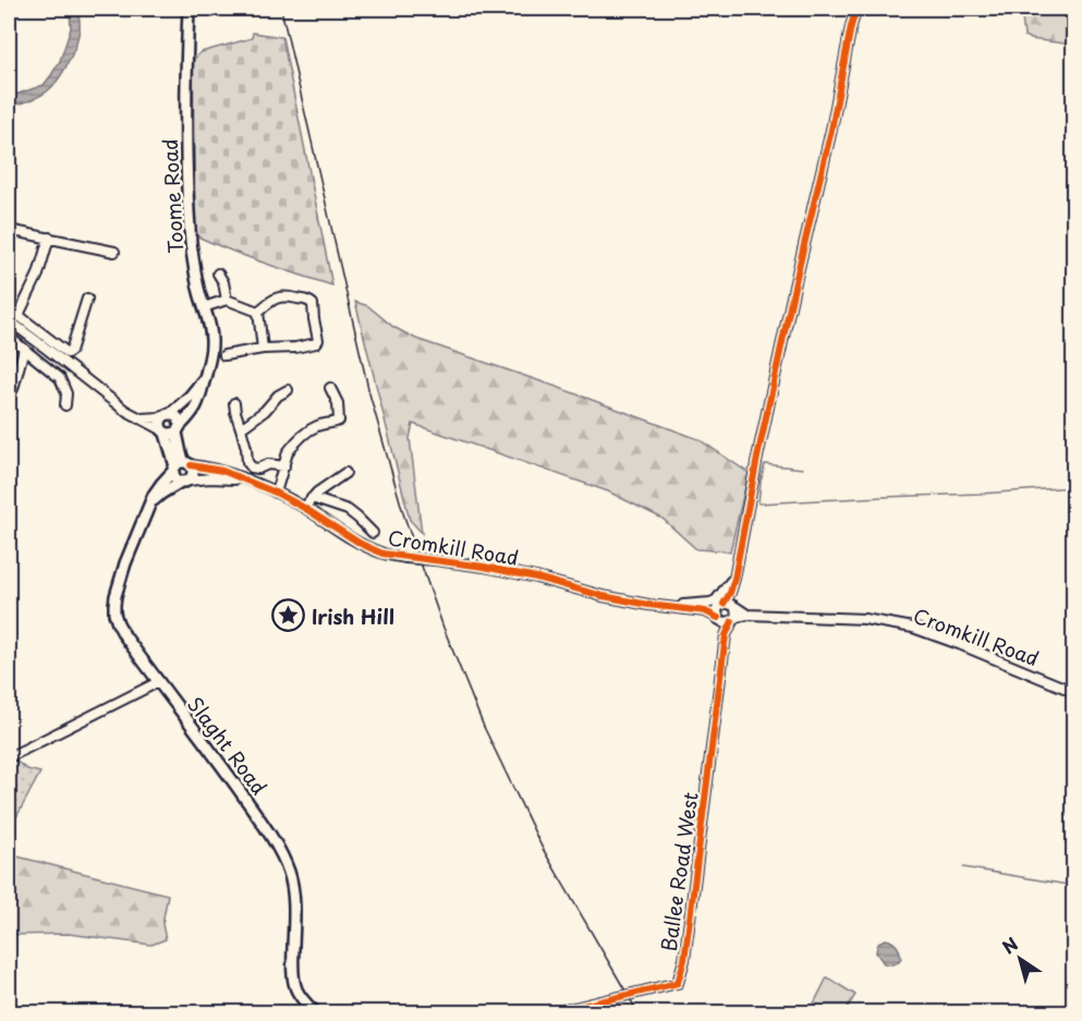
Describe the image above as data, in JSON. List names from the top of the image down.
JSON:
{
  "streets": {
    "main road": ["Toome Road", "Slaght Road"],
    "street": ["Cromkill Road", "Ballee Road West"]
  },
  "crossings": [
    ["Cromkill Road", "Slaght Road"],
    ["Cromkill Road", "Ballee Road West"]
  ],
  "places": {
    "place": ["Irish Hill"]
  },
  "north": "top left"
}
